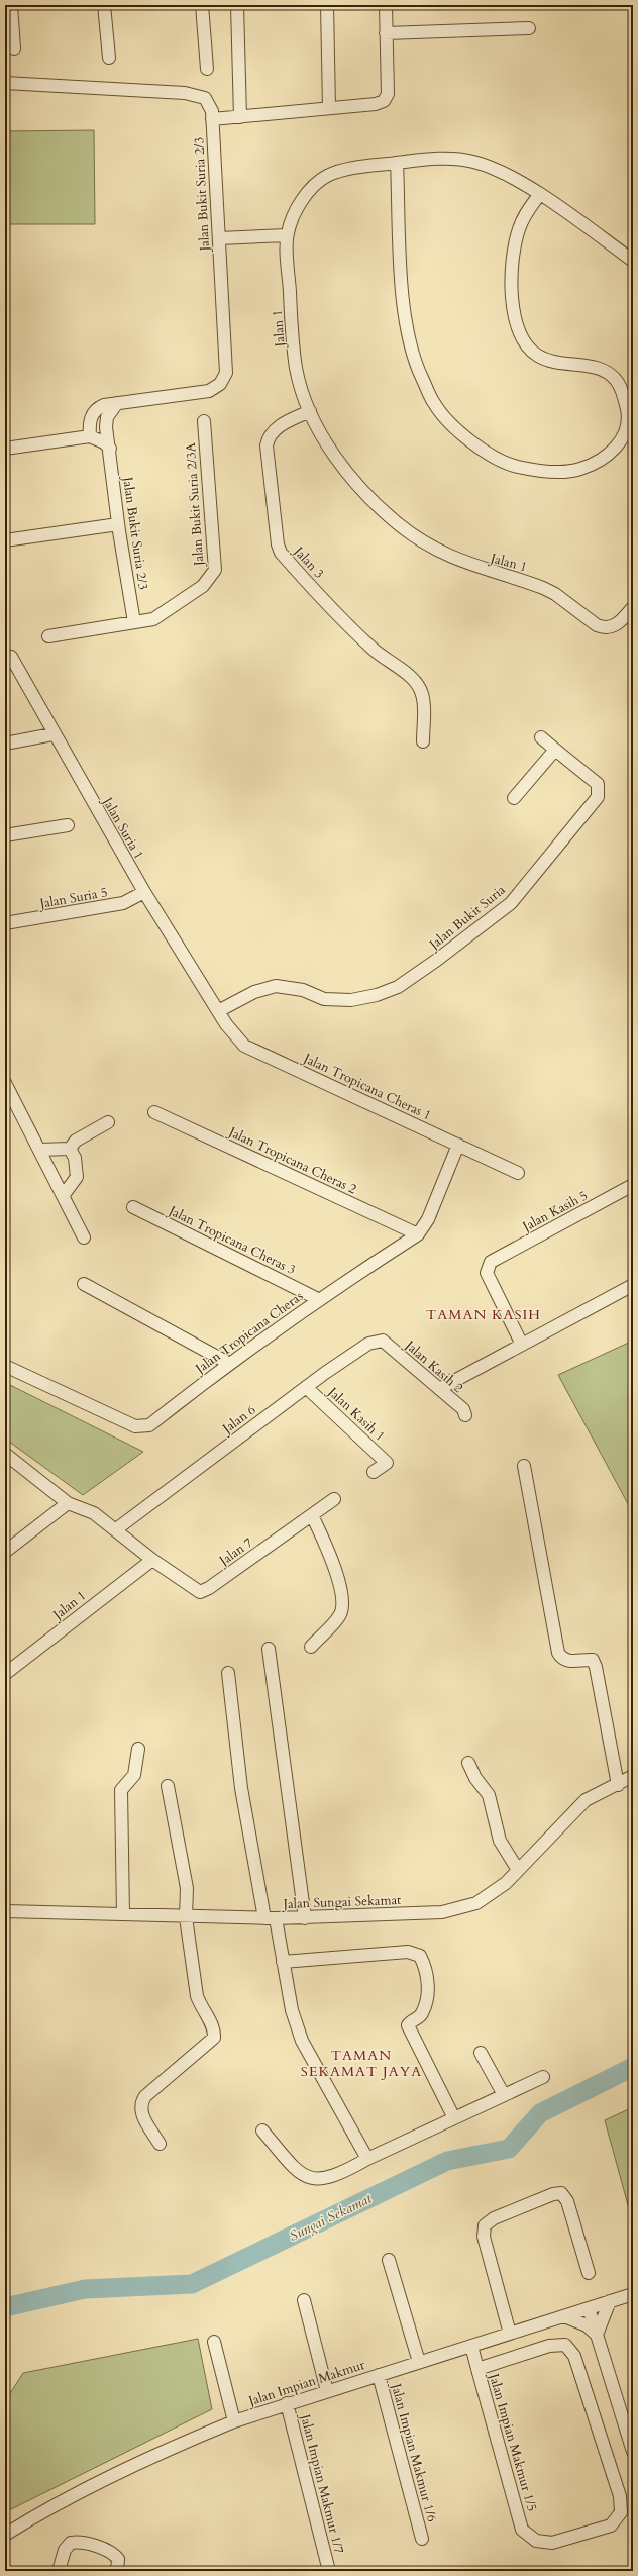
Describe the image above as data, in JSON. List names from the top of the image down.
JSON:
{
  "streets": {
    "street": [
      "Jalan Bukit Suria 2/3",
      "Jalan 1",
      "Jalan Bukit Suria 2/3A",
      "Jalan 3",
      "Jalan Suria 1",
      "Jalan Suria 5",
      "Jalan Bukit Suria",
      "Jalan Tropicana Cheras 1",
      "Jalan Tropicana Cheras 2",
      "Jalan Kasih 5",
      "Jalan Tropicana Cheras 3",
      "Jalan Tropicana Cheras",
      "Jalan Kasih 2",
      "Jalan Kasih 1",
      "Jalan 6",
      "Jalan 7",
      "Jalan Sungai Sekamat",
      "Jalan Impian Makmur",
      "Jalan Impian Makmur 1/5",
      "Jalan Impian Makmur 1/6",
      "Jalan Impian Makmur 1/7"
    ]
  },
  "crossings": [
    ["Jalan Bukit Suria 2/3", "Jalan Bukit Suria 2/3A"],
    ["Jalan 1", "Jalan 3"],
    ["Jalan 1", "Jalan 7"],
    ["Jalan Suria 1", "Jalan Suria 5"],
    ["Jalan Suria 1", "Jalan Bukit Suria"],
    ["Jalan Suria 1", "Jalan Tropicana Cheras 1"],
    ["Jalan Bukit Suria", "Jalan Tropicana Cheras 1"],
    ["Jalan Tropicana Cheras 1", "Jalan Tropicana Cheras"],
    ["Jalan Tropicana Cheras 2", "Jalan Tropicana Cheras"],
    ["Jalan Tropicana Cheras 3", "Jalan Tropicana Cheras"],
    ["Jalan Kasih 2", "Jalan 6"],
    ["Jalan Kasih 1", "Jalan 6"],
    ["Jalan Impian Makmur", "Jalan Impian Makmur 1/5"],
    ["Jalan Impian Makmur", "Jalan Impian Makmur 1/6"],
    ["Jalan Impian Makmur", "Jalan Impian Makmur 1/7"]
  ],
  "districts": ["TAMAN KASIH", "TAMAN SEKAMAT JAYA"],
  "water": ["Sungai Sekamat"]
}
